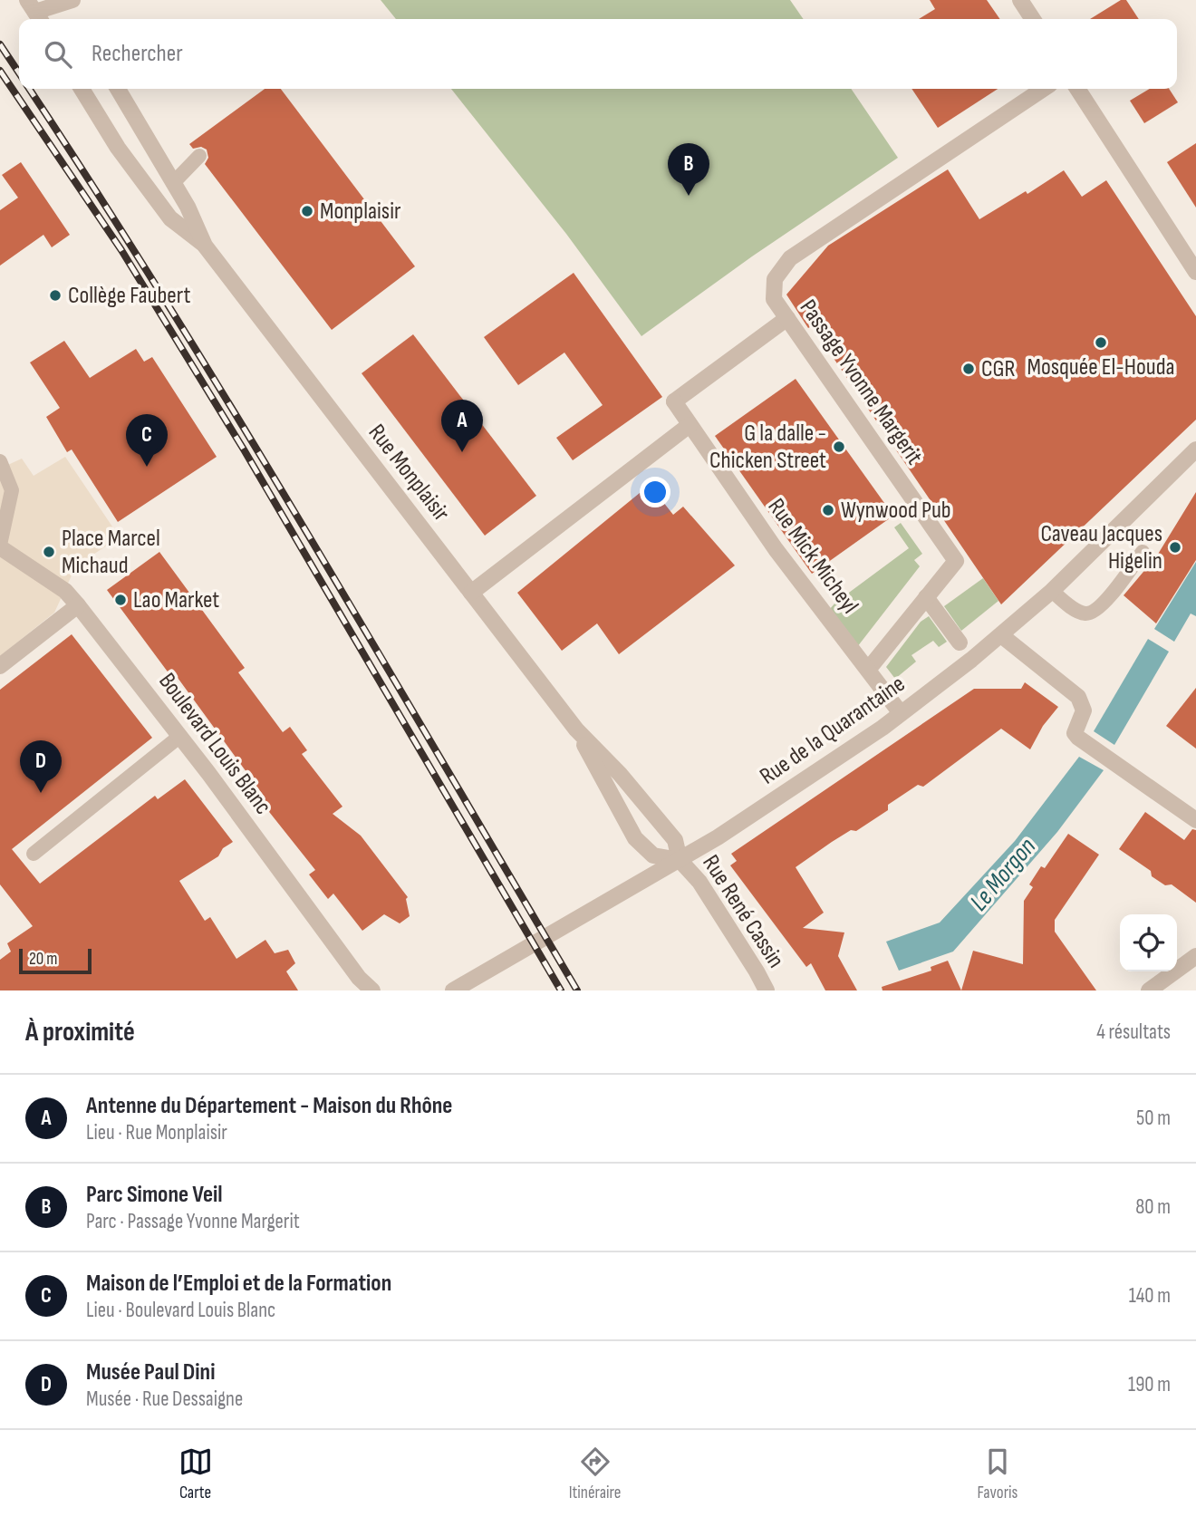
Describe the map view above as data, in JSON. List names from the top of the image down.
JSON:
{
  "streets": {
    "street": [
      "Passage Yvonne Margerit",
      "Rue Monplaisir",
      "Rue Mick Micheyl",
      "Rue de la Quarantaine",
      "Boulevard Louis Blanc",
      "Rue René Cassin"
    ]
  },
  "crossings": [
    ["Passage Yvonne Margerit", "Rue Mick Micheyl"],
    ["Rue Monplaisir", "Rue de la Quarantaine"],
    ["Rue Monplaisir", "Rue René Cassin"],
    ["Rue Mick Micheyl", "Rue de la Quarantaine"],
    ["Rue de la Quarantaine", "Rue René Cassin"]
  ],
  "water": ["Le Morgon"],
  "places": [
    "Monplaisir",
    "Collège Faubert",
    "Mosquée El-Houda",
    "CGR",
    "G la dalle - Chicken Street",
    "Wynwood Pub",
    "Caveau Jacques Higelin",
    "Place Marcel Michaud",
    "Lao Market"
  ],
  "scale_bar": "20 m",
  "page": {
    "search": "Rechercher",
    "pins": [
      "B",
      "A",
      "C",
      "D"
    ],
    "scale": "20 m",
    "heading": ["À proximité", "4 résultats"],
    "list": [
      {
        "mark": "A",
        "name": "Antenne du Département - Maison du Rhône",
        "note": "Lieu · Rue Monplaisir",
        "value": "50 m"
      },
      {
        "mark": "B",
        "name": "Parc Simone Veil",
        "note": "Parc · Passage Yvonne Margerit",
        "value": "80 m"
      },
      {
        "mark": "C",
        "name": "Maison de l’Emploi et de la Formation",
        "note": "Lieu · Boulevard Louis Blanc",
        "value": "140 m"
      },
      {
        "mark": "D",
        "name": "Musée Paul Dini",
        "note": "Musée · Rue Dessaigne",
        "value": "190 m"
      }
    ],
    "nav": ["Carte", "Itinéraire", "Favoris"]
  }
}
